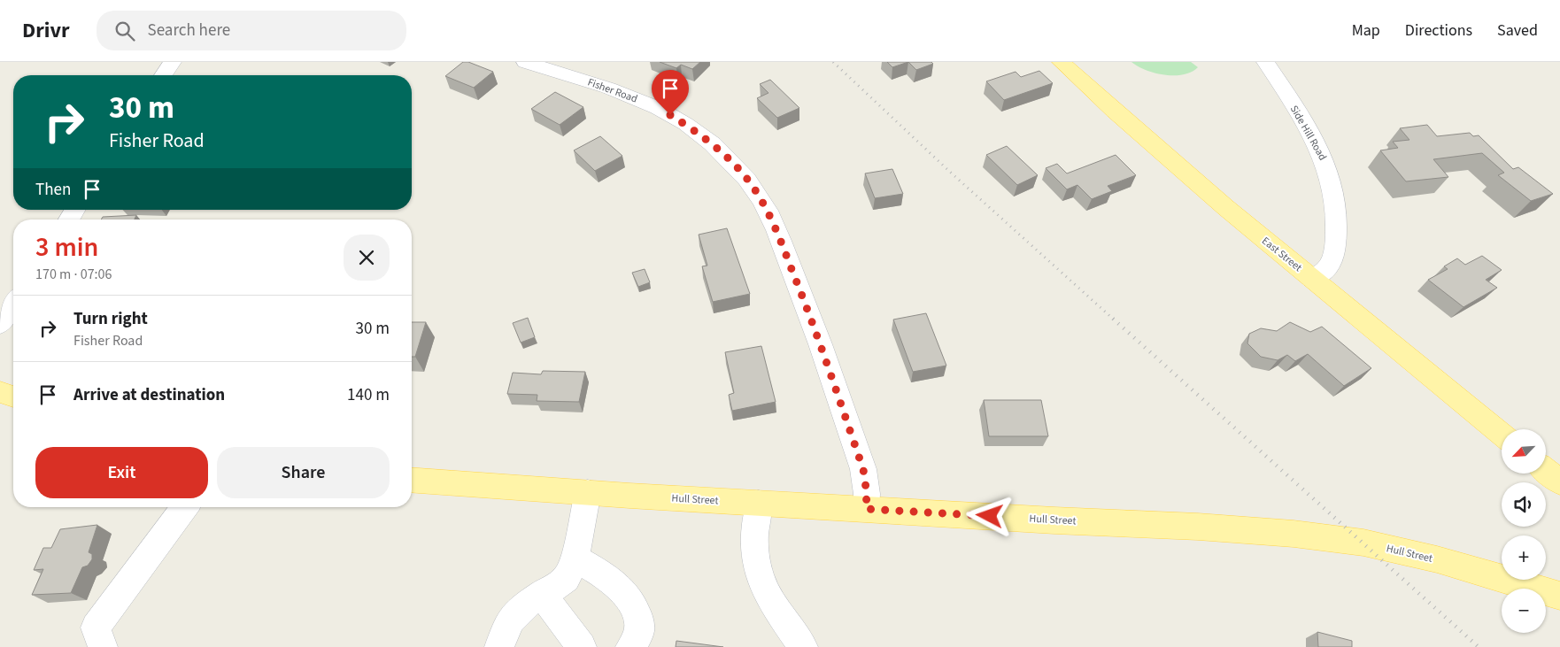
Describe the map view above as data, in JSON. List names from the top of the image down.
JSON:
{
  "streets": {
    "main road": ["East Street", "Hull Street"],
    "street": ["Fisher Road", "Side Hill Road"]
  },
  "crossings": [
    ["Fisher Road", "Hull Street"],
    ["Side Hill Road", "East Street"]
  ],
  "north": "bottom left",
  "page": {
    "header": "Drivr",
    "search": "Search here",
    "nav": ["Map", "Directions", "Saved"],
    "turn": ["30 m", "Fisher Road"],
    "then": "Then",
    "heading": ["3 min", "170 m · 07:06"],
    "list": [
      {
        "name": "Turn right",
        "note": "Fisher Road",
        "value": "30 m"
      },
      {
        "name": "Arrive at destination",
        "value": "140 m"
      }
    ],
    "map_buttons": ["+", "−"],
    "buttons": ["Exit", "Share"]
  }
}
